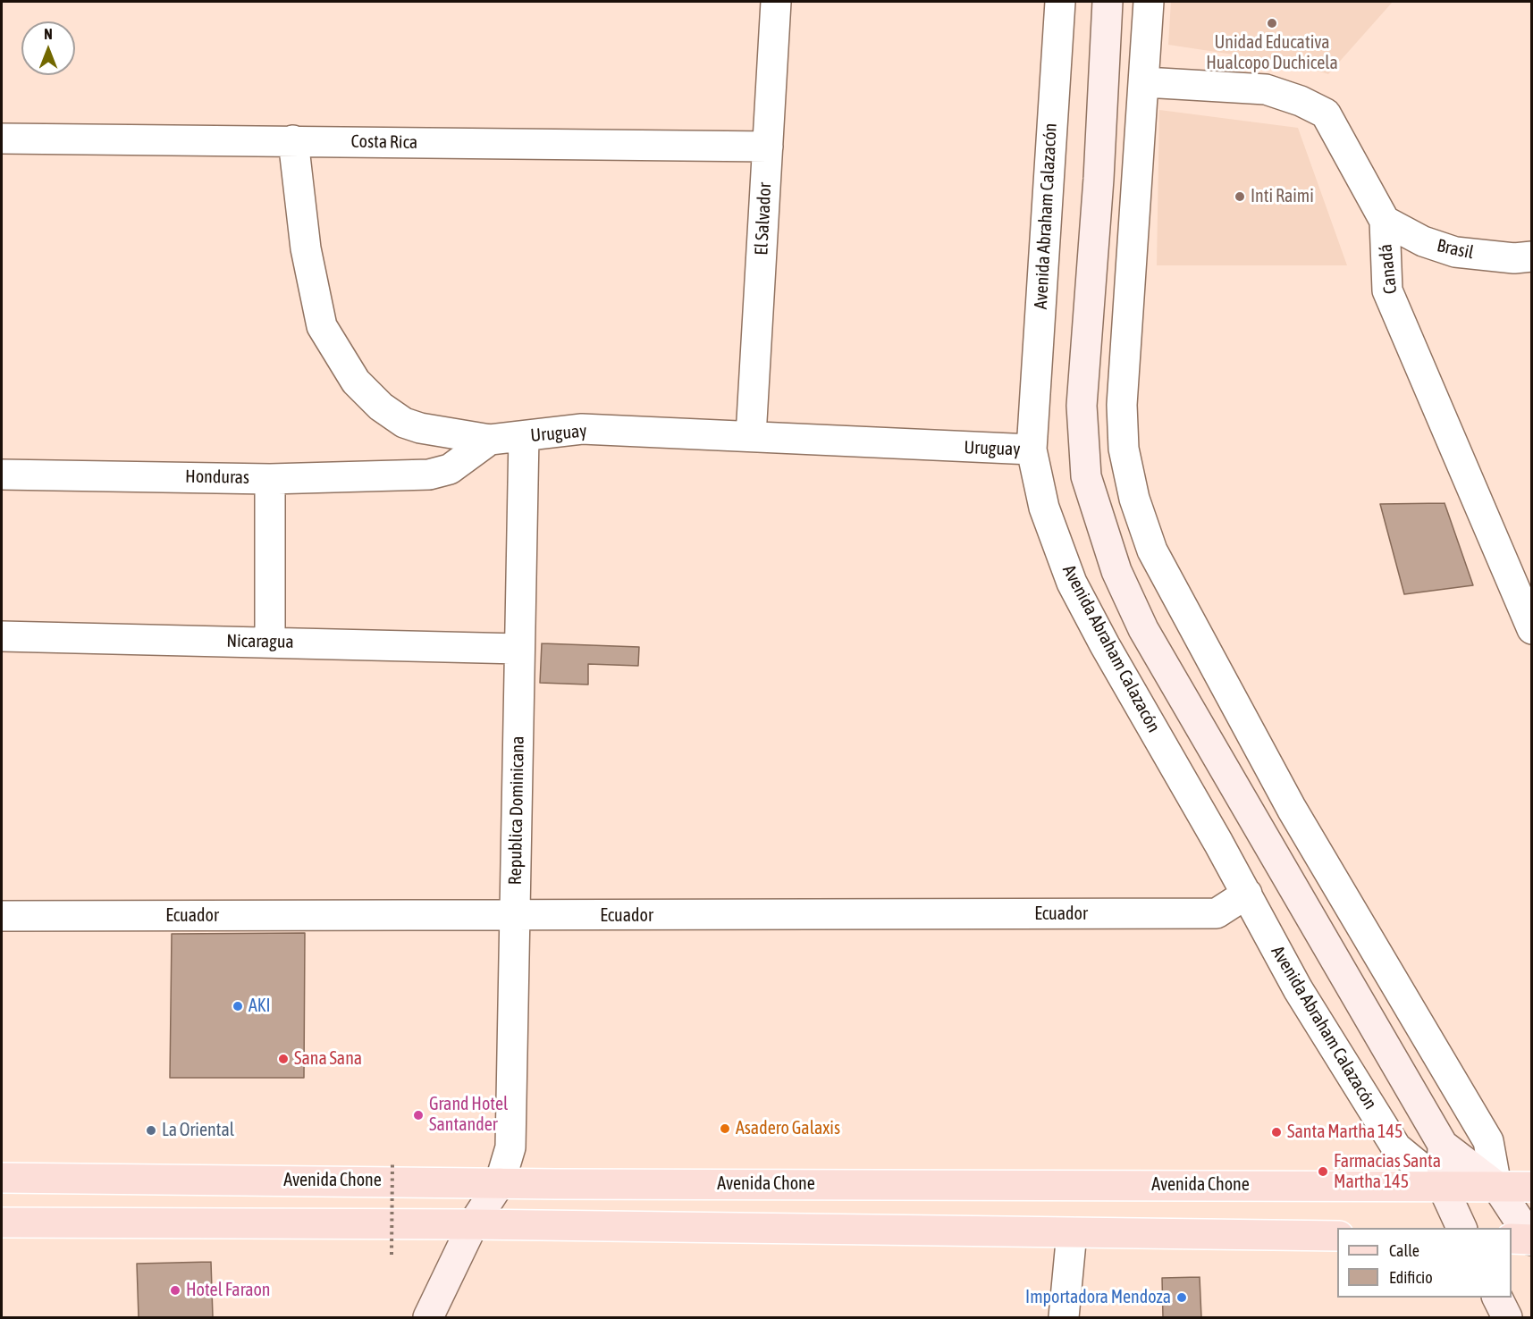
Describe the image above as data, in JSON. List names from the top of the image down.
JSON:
{
  "streets": {
    "main road": ["Avenida Abraham Calazacón", "Avenida Chone"],
    "street": [
      "Costa Rica",
      "El Salvador",
      "Brasil",
      "Canadá",
      "Uruguay",
      "Honduras",
      "Nicaragua",
      "Republica Dominicana",
      "Ecuador"
    ]
  },
  "crossings": [
    ["Costa Rica", "El Salvador"],
    ["Costa Rica", "Uruguay"],
    ["Avenida Abraham Calazacón", "Uruguay"],
    ["Avenida Abraham Calazacón", "Ecuador"],
    ["Avenida Abraham Calazacón", "Avenida Chone"],
    ["El Salvador", "Uruguay"],
    ["Brasil", "Canadá"],
    ["Uruguay", "Republica Dominicana"],
    ["Honduras", "Nicaragua"],
    ["Nicaragua", "Republica Dominicana"],
    ["Republica Dominicana", "Ecuador"],
    ["Republica Dominicana", "Avenida Chone"]
  ],
  "places": [
    "Unidad Educativa Hualcopo Duchicela",
    "Inti Raimi",
    "AKI",
    "Sana Sana",
    "Grand Hotel Santander",
    "Asadero Galaxis",
    "La Oriental",
    "Santa Martha 145",
    "Farmacias Santa Martha 145",
    "Hotel Faraon",
    "Importadora Mendoza"
  ],
  "legend": ["Calle", "Edificio"],
  "north": "top"
}
